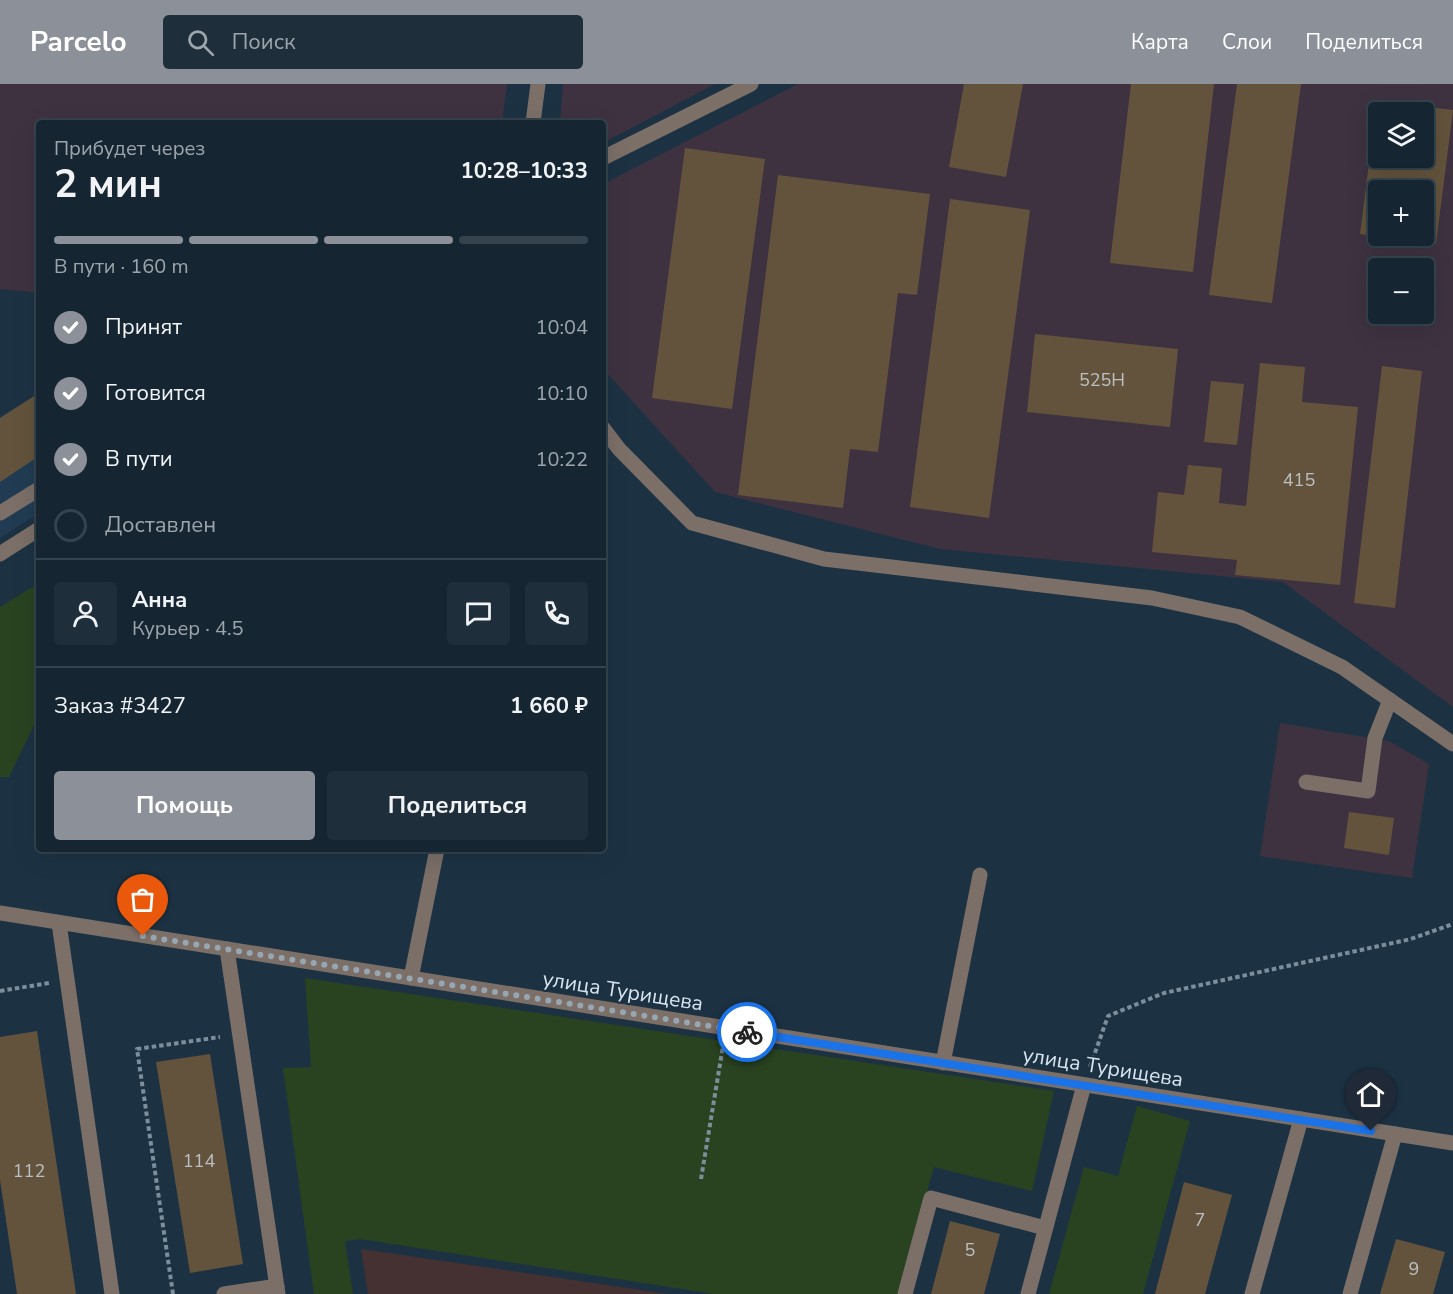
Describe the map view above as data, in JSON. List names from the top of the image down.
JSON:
{
  "streets": {
    "street": ["улица Турищева"]
  },
  "house_numbers": [
    "525Н",
    "415",
    "114",
    "112",
    "7",
    "5",
    "9"
  ],
  "page": {
    "header": "Parcelo",
    "search": "Поиск",
    "nav": ["Карта", "Слои", "Поделиться"],
    "map_buttons": ["+", "−"],
    "heading": ["2 мин", "Прибудет через", "10:28–10:33"],
    "panel": [
      "Анна",
      "Курьер · 4.5",
      "Заказ #3427",
      "1 660 ₽"
    ],
    "bar": "В пути · 160 m",
    "list": [
      ["Принят", "10:04"],
      ["Готовится", "10:10"],
      ["В пути", "10:22"],
      "Доставлен"
    ],
    "buttons": ["Помощь", "Поделиться"]
  }
}
